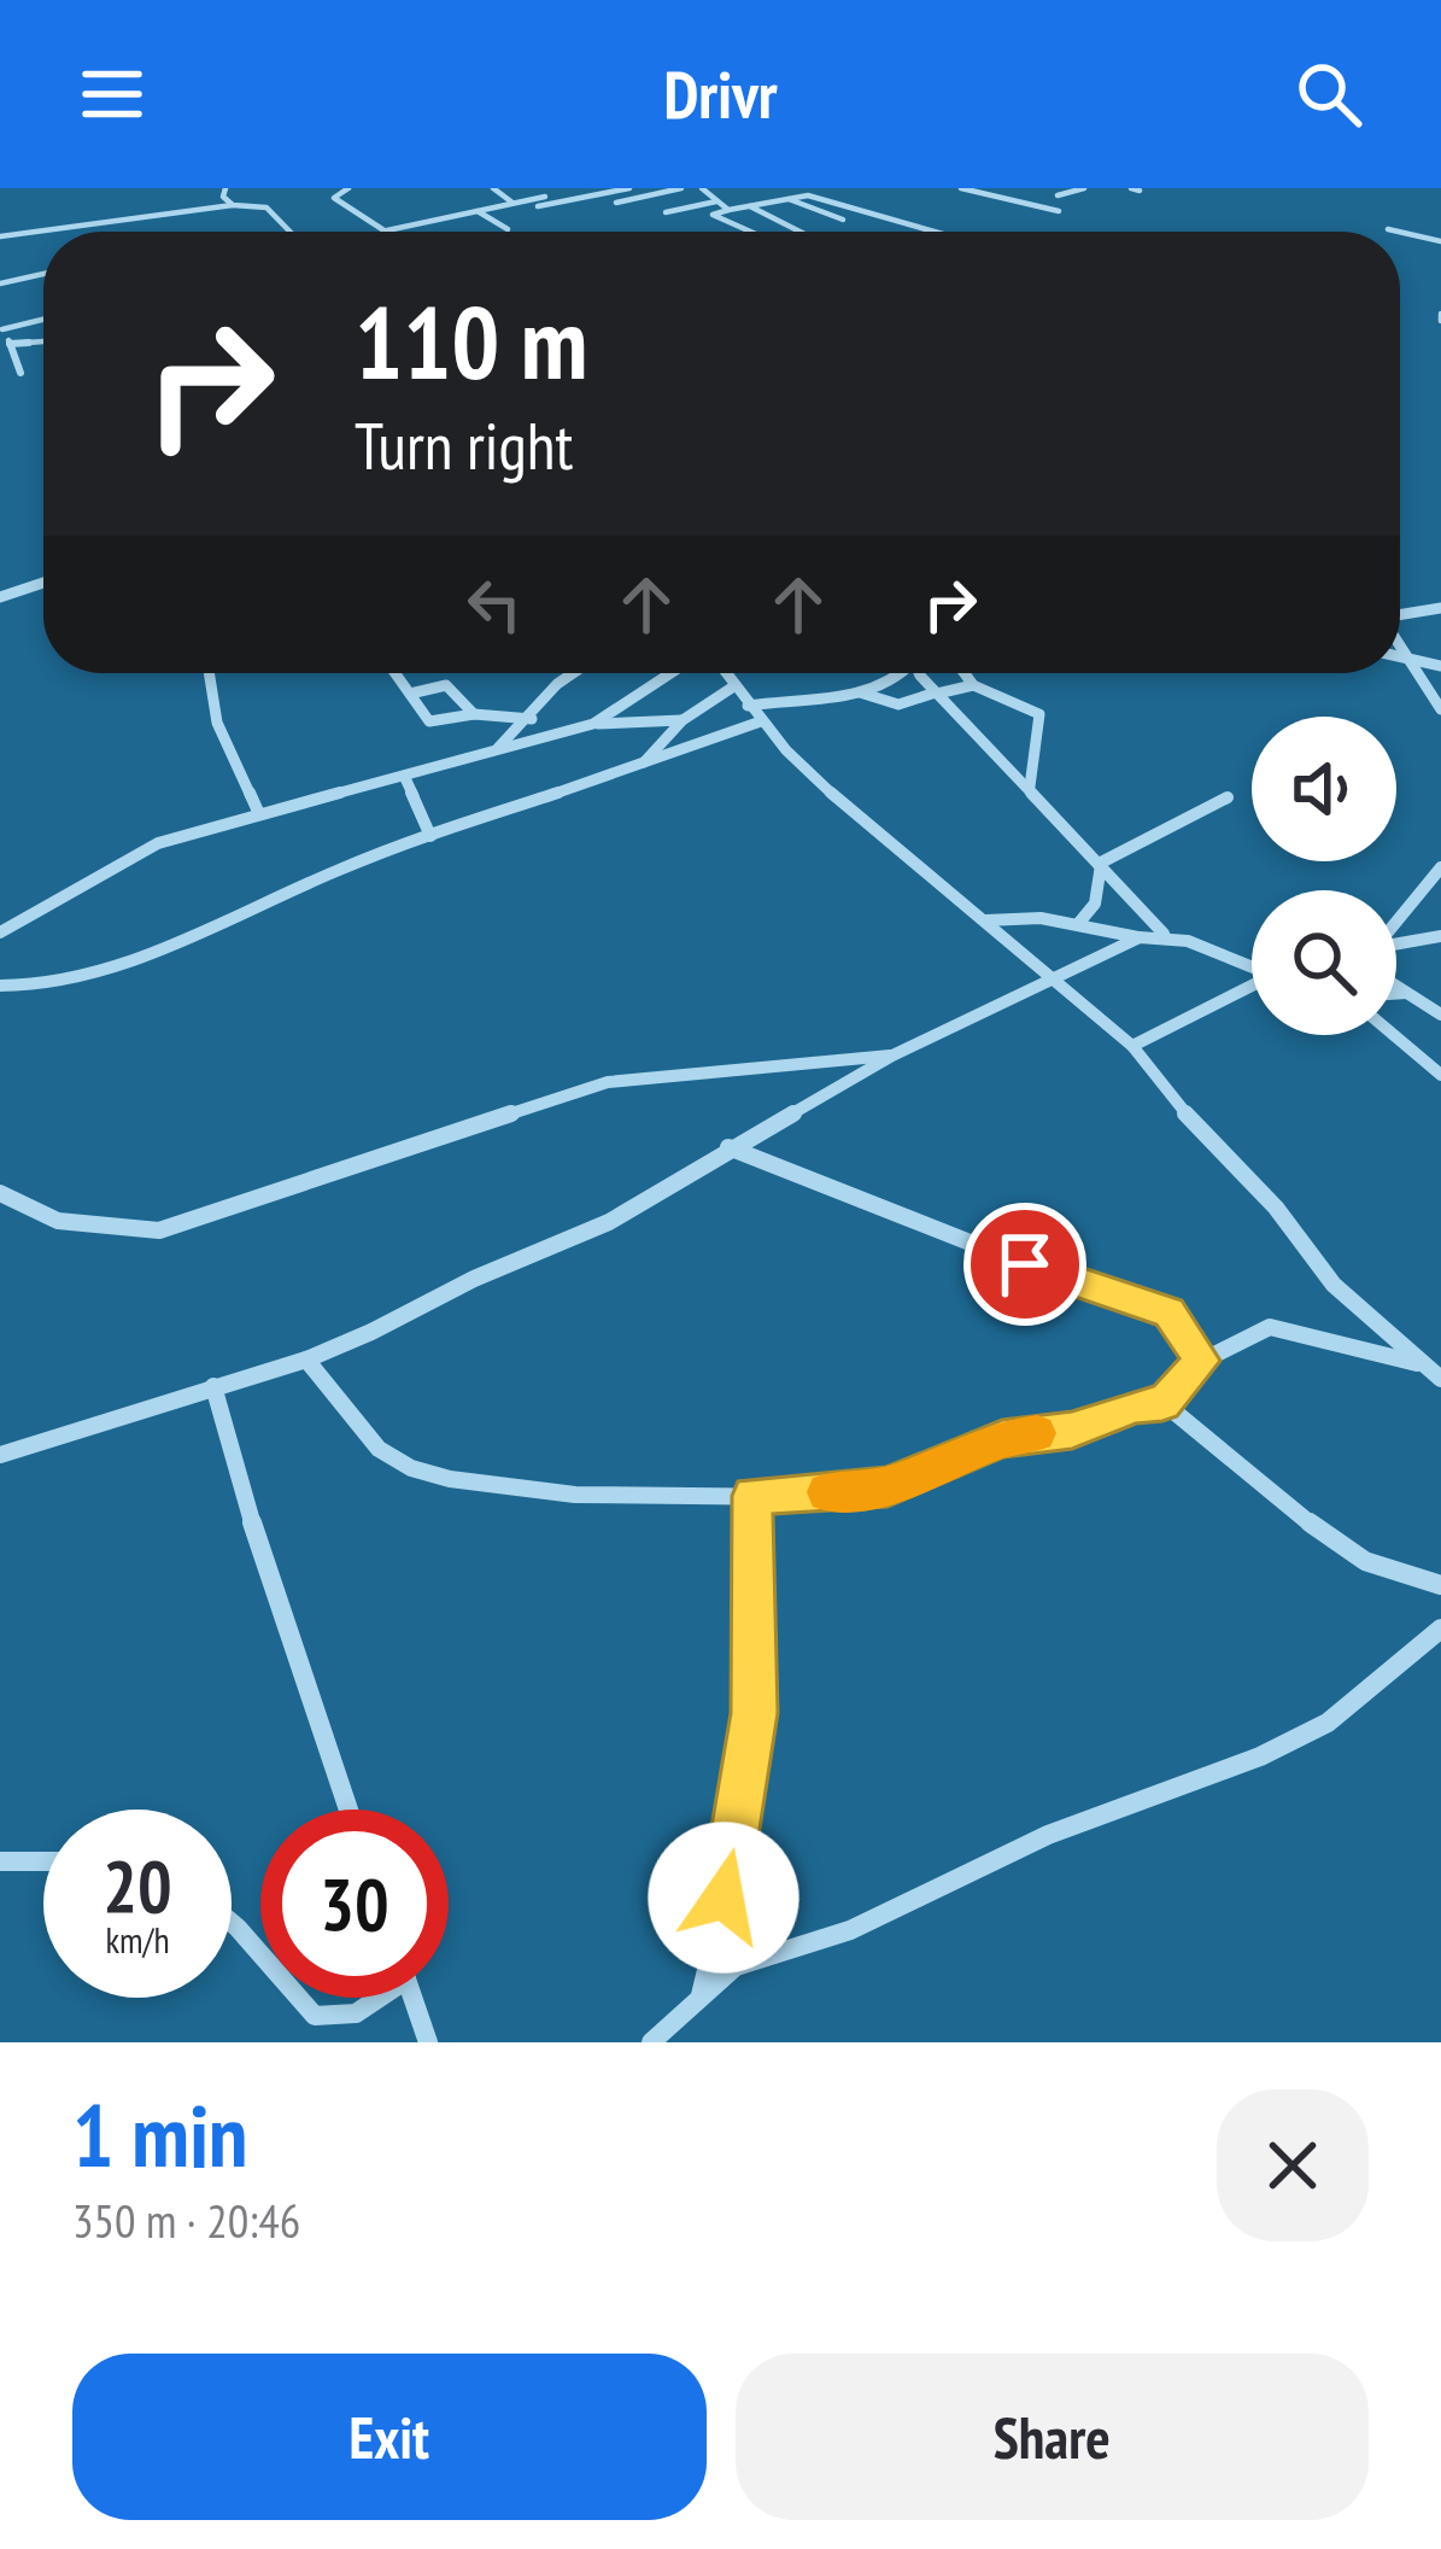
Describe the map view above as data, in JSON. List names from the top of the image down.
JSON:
{
  "page": {
    "header": "Drivr",
    "turn": ["110 m", "Turn right"],
    "speed": "20 km/h",
    "limit": "30",
    "heading": ["1 min", "350 m · 20:46"],
    "buttons": ["Exit", "Share"]
  }
}
